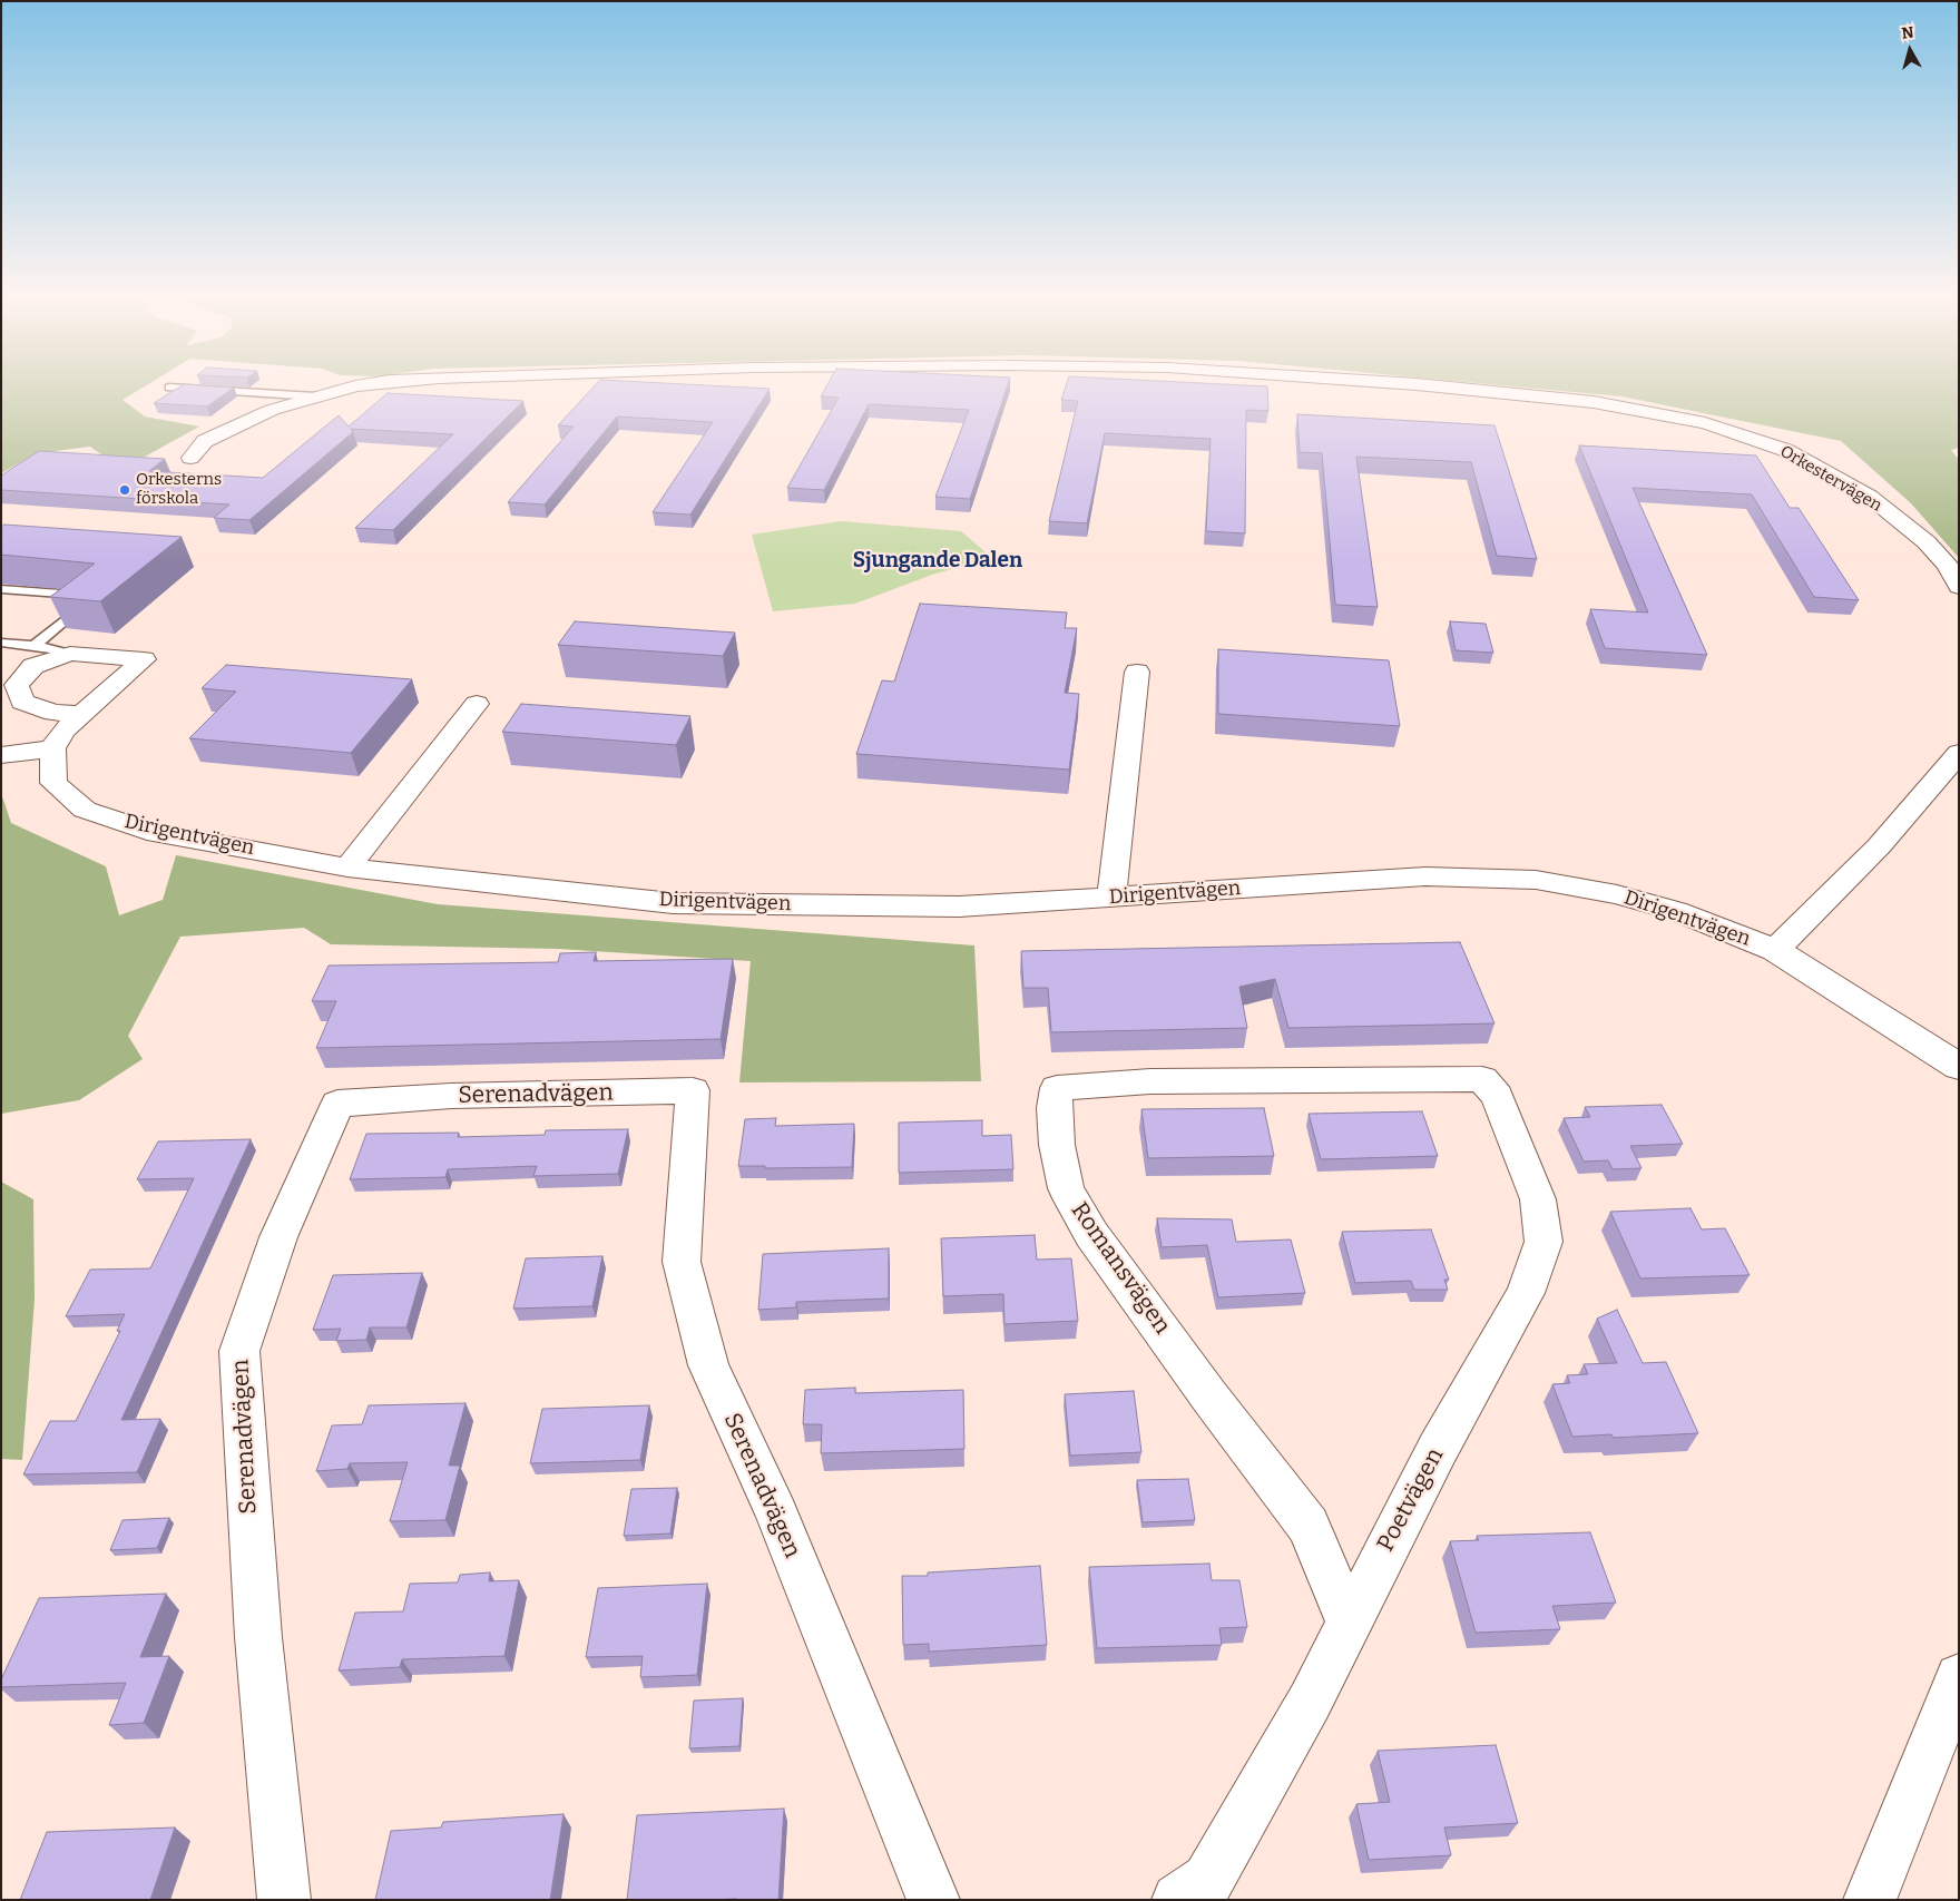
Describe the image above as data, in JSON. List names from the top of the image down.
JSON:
{
  "streets": {
    "street": [
      "Orkestervägen",
      "Dirigentvägen",
      "Serenadvägen",
      "Romansvägen",
      "Poetvägen"
    ]
  },
  "crossings": [
    ["Romansvägen", "Poetvägen"]
  ],
  "districts": ["Sjungande Dalen"],
  "places": ["Orkesterns förskola"],
  "north": "top"
}
